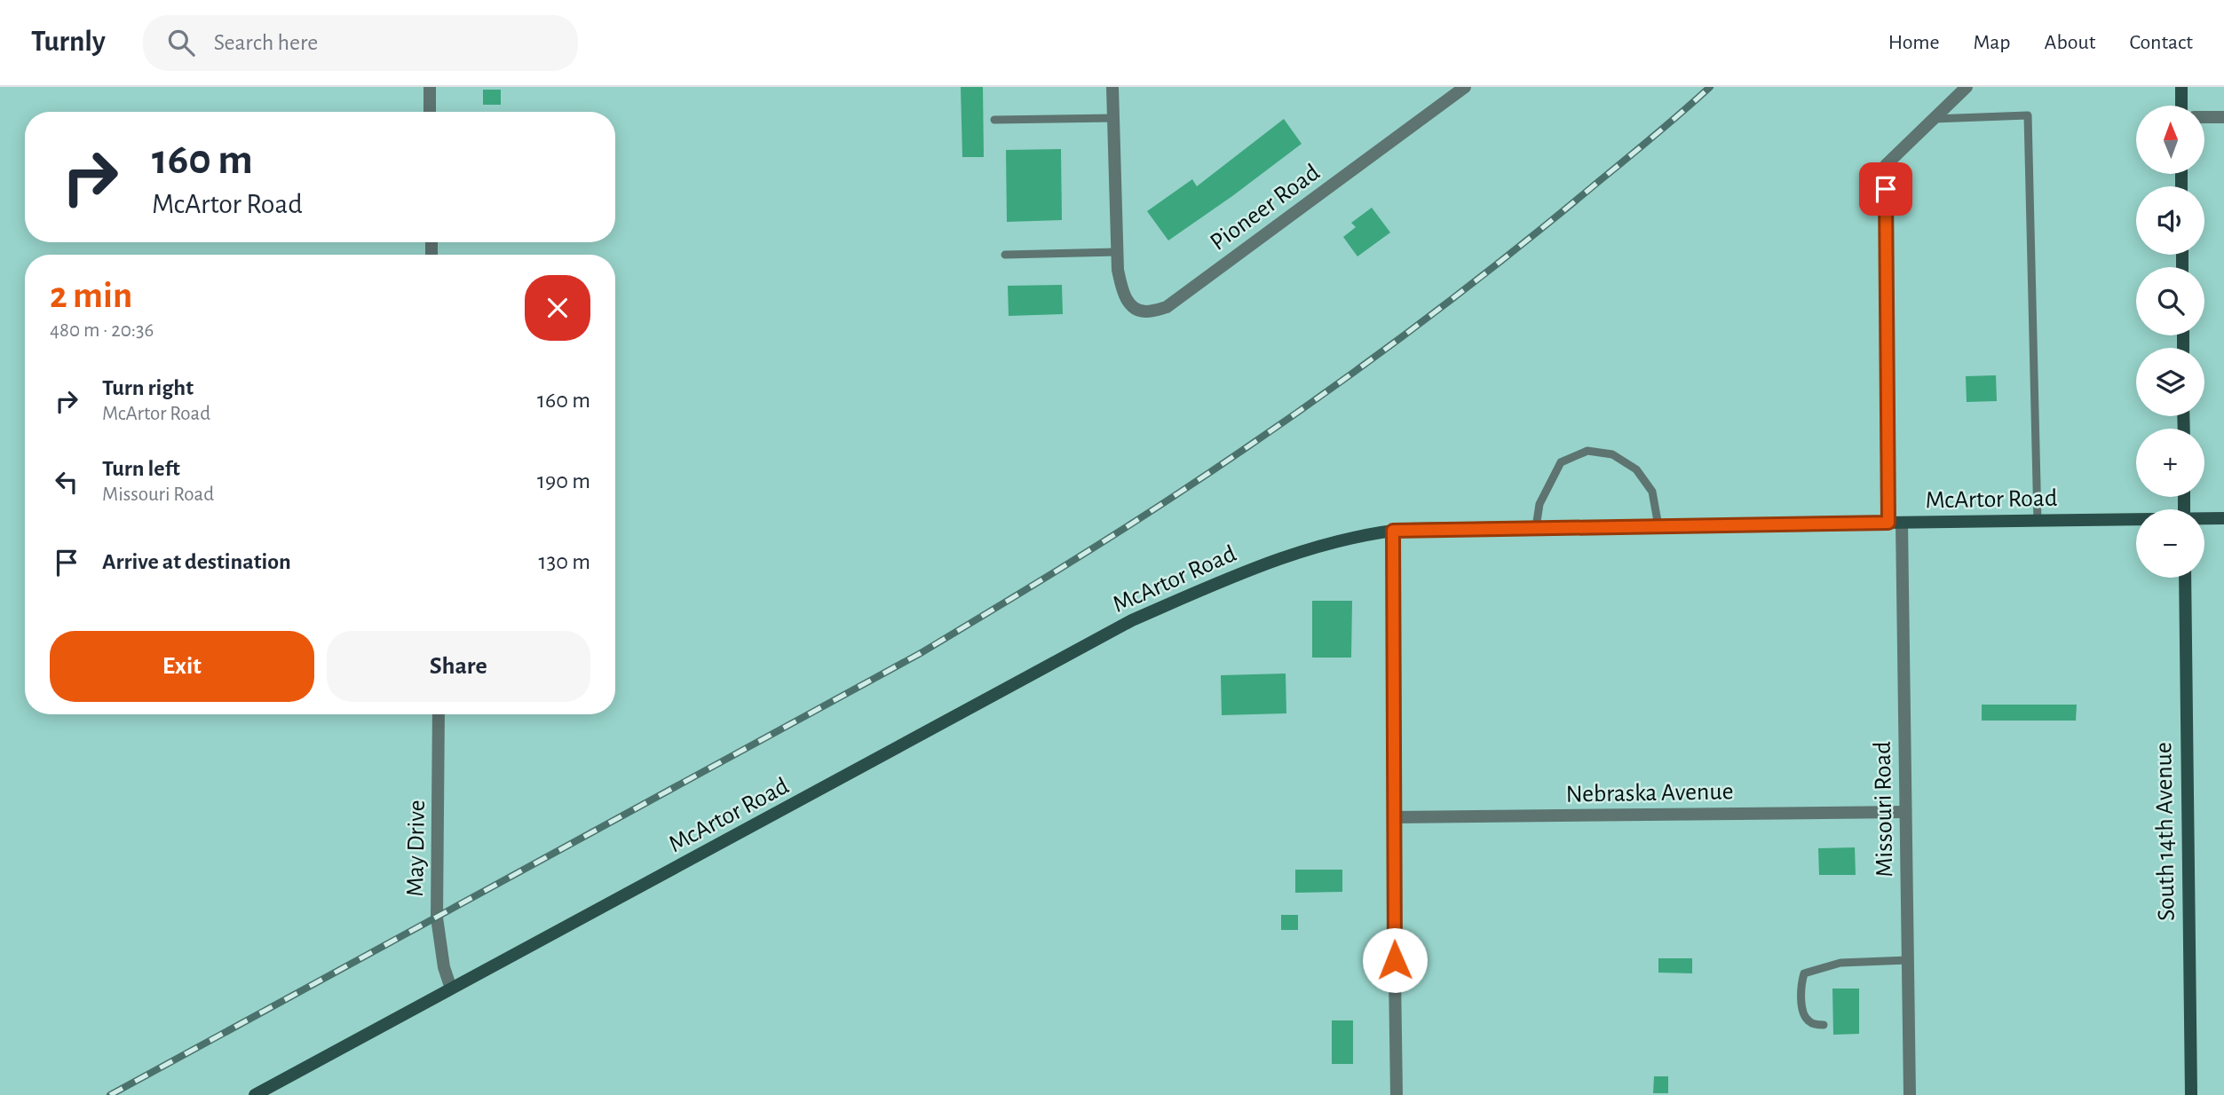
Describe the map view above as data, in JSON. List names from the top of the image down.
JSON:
{
  "streets": {
    "main road": ["McArtor Road", "South 14th Avenue"],
    "street": [
      "Pioneer Road",
      "Nebraska Avenue",
      "Missouri Road",
      "May Drive"
    ]
  },
  "crossings": [
    ["McArtor Road", "Missouri Road"],
    ["McArtor Road", "May Drive"],
    ["Nebraska Avenue", "Missouri Road"]
  ],
  "north": "top",
  "page": {
    "header": "Turnly",
    "search": "Search here",
    "nav": [
      "Home",
      "Map",
      "About",
      "Contact"
    ],
    "map_buttons": ["+", "−"],
    "turn": ["160 m", "McArtor Road"],
    "heading": ["2 min", "480 m · 20:36"],
    "list": [
      {
        "name": "Turn right",
        "note": "McArtor Road",
        "value": "160 m"
      },
      {
        "name": "Turn left",
        "note": "Missouri Road",
        "value": "190 m"
      },
      {
        "name": "Arrive at destination",
        "value": "130 m"
      }
    ],
    "buttons": ["Exit", "Share"]
  }
}
